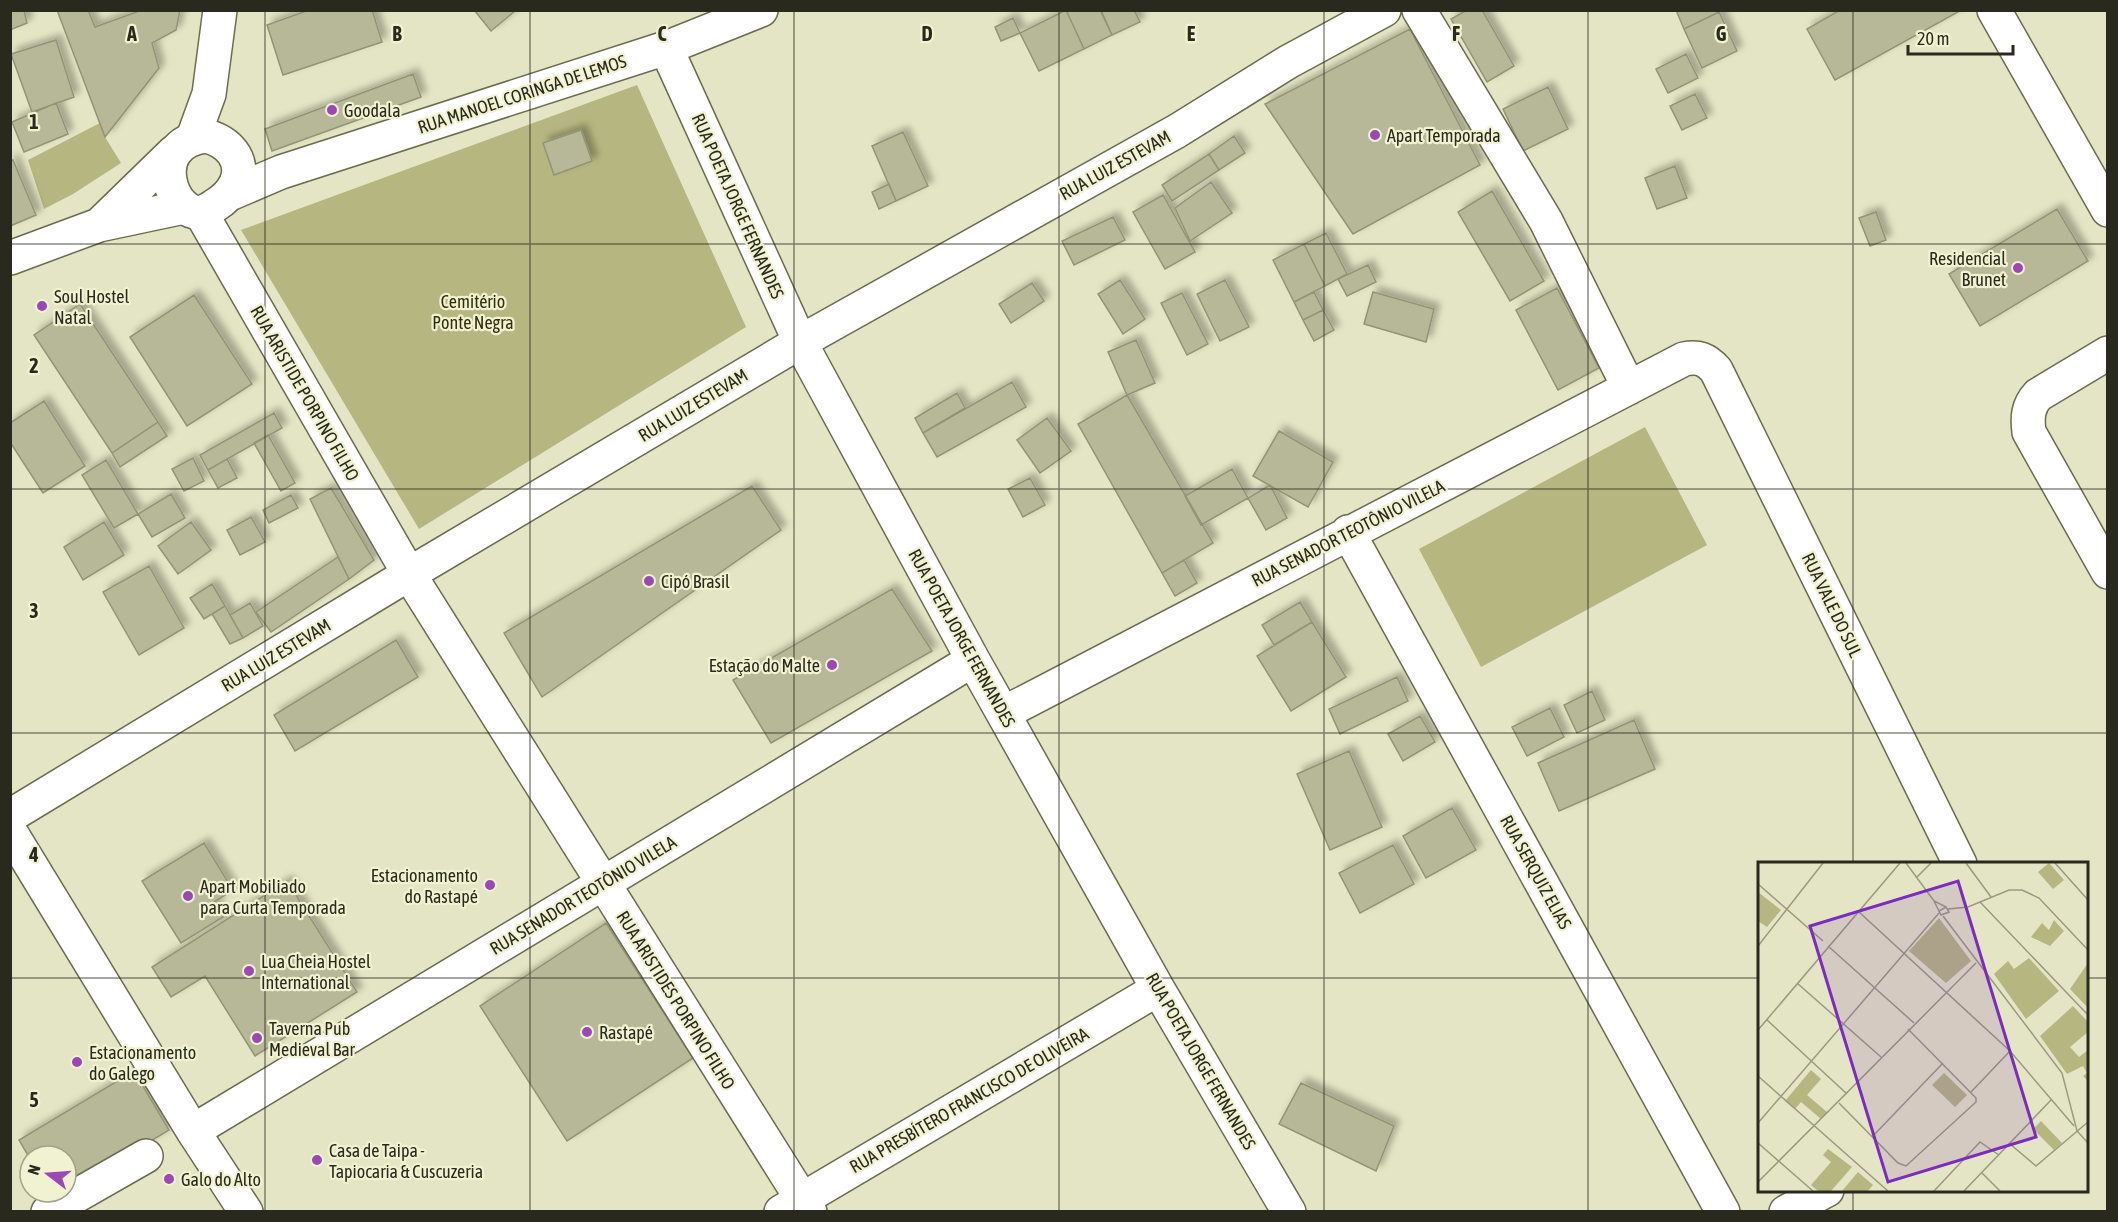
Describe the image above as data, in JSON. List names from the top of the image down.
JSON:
{
  "streets": {
    "street": [
      "RUA MANOEL CORINGA DE LEMOS",
      "RUA LUIZ ESTEVAM",
      "RUA POETA JORGE FERNANDES",
      "RUA ARISTIDE PORPINO FILHO",
      "RUA SENADOR TEOTÔNIO VILELA",
      "RUA VALE DO SUL",
      "RUA SERQUIZ ELIAS",
      "RUA ARISTIDES PORPINO FILHO",
      "RUA PRESBÍTERO FRANCISCO DE OLIVEIRA"
    ]
  },
  "crossings": [
    ["RUA MANOEL CORINGA DE LEMOS", "RUA POETA JORGE FERNANDES"],
    ["RUA MANOEL CORINGA DE LEMOS", "RUA ARISTIDE PORPINO FILHO"],
    ["RUA LUIZ ESTEVAM", "RUA POETA JORGE FERNANDES"],
    ["RUA LUIZ ESTEVAM", "RUA ARISTIDE PORPINO FILHO"],
    ["RUA LUIZ ESTEVAM", "RUA ARISTIDES PORPINO FILHO"],
    ["RUA POETA JORGE FERNANDES", "RUA SENADOR TEOTÔNIO VILELA"],
    ["RUA POETA JORGE FERNANDES", "RUA PRESBÍTERO FRANCISCO DE OLIVEIRA"],
    ["RUA ARISTIDE PORPINO FILHO", "RUA ARISTIDES PORPINO FILHO"],
    ["RUA SENADOR TEOTÔNIO VILELA", "RUA VALE DO SUL"],
    ["RUA SENADOR TEOTÔNIO VILELA", "RUA SERQUIZ ELIAS"],
    ["RUA SENADOR TEOTÔNIO VILELA", "RUA ARISTIDES PORPINO FILHO"],
    ["RUA ARISTIDES PORPINO FILHO", "RUA PRESBÍTERO FRANCISCO DE OLIVEIRA"]
  ],
  "parks": ["Cemitério Ponte Negra"],
  "places": [
    "Goodala",
    "Apart Temporada",
    "Residencial Brunet",
    "Soul Hostel Natal",
    "Cipó Brasil",
    "Estação do Malte",
    "Estacionamento do Rastapé",
    "Apart Mobiliado para Curta Temporada",
    "Lua Cheia Hostel International",
    "Rastapé",
    "Taverna Pub Medieval Bar",
    "Estacionamento do Galego",
    "Casa de Taipa - Tapiocaria & Cuscuzeria",
    "Galo do Alto"
  ],
  "scale_bar": "20 m",
  "north": "left",
  "grid": {
    "columns": [
      "A",
      "B",
      "C",
      "D",
      "E",
      "F",
      "G"
    ],
    "rows": [
      "1",
      "2",
      "3",
      "4",
      "5"
    ]
  }
}
